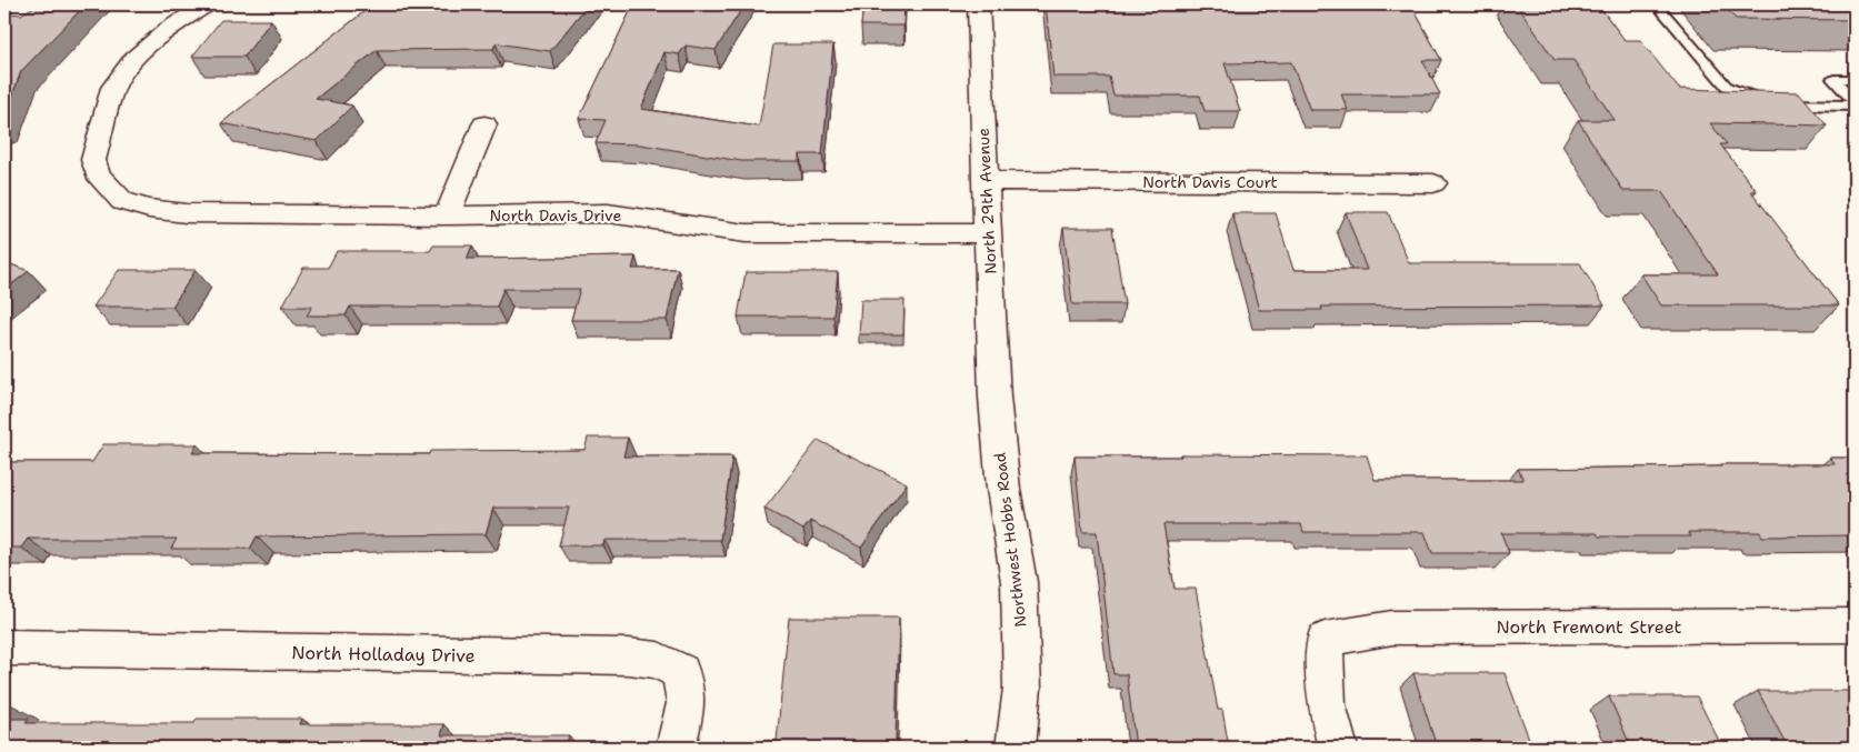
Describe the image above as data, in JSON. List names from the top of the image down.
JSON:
{
  "streets": {
    "street": [
      "North Davis Court",
      "North 29th Avenue",
      "North Davis Drive",
      "Northwest Hobbs Road",
      "North Fremont Street",
      "North Holladay Drive"
    ]
  },
  "crossings": [
    ["North Davis Court", "North 29th Avenue"],
    ["North 29th Avenue", "North Davis Drive"],
    ["North 29th Avenue", "Northwest Hobbs Road"]
  ]
}
